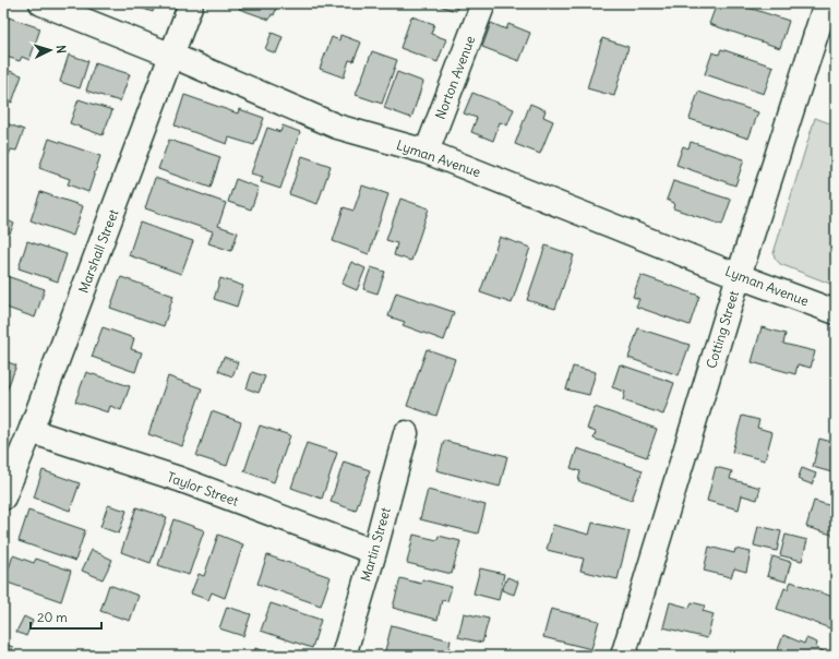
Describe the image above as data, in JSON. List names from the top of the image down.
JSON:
{
  "streets": {
    "street": [
      "Norton Avenue",
      "Lyman Avenue",
      "Marshall Street",
      "Cotting Street",
      "Taylor Street",
      "Martin Street"
    ]
  },
  "crossings": [
    ["Norton Avenue", "Lyman Avenue"],
    ["Lyman Avenue", "Marshall Street"],
    ["Lyman Avenue", "Cotting Street"],
    ["Marshall Street", "Taylor Street"],
    ["Taylor Street", "Martin Street"]
  ],
  "scale_bar": "20 m",
  "north": "right"
}
